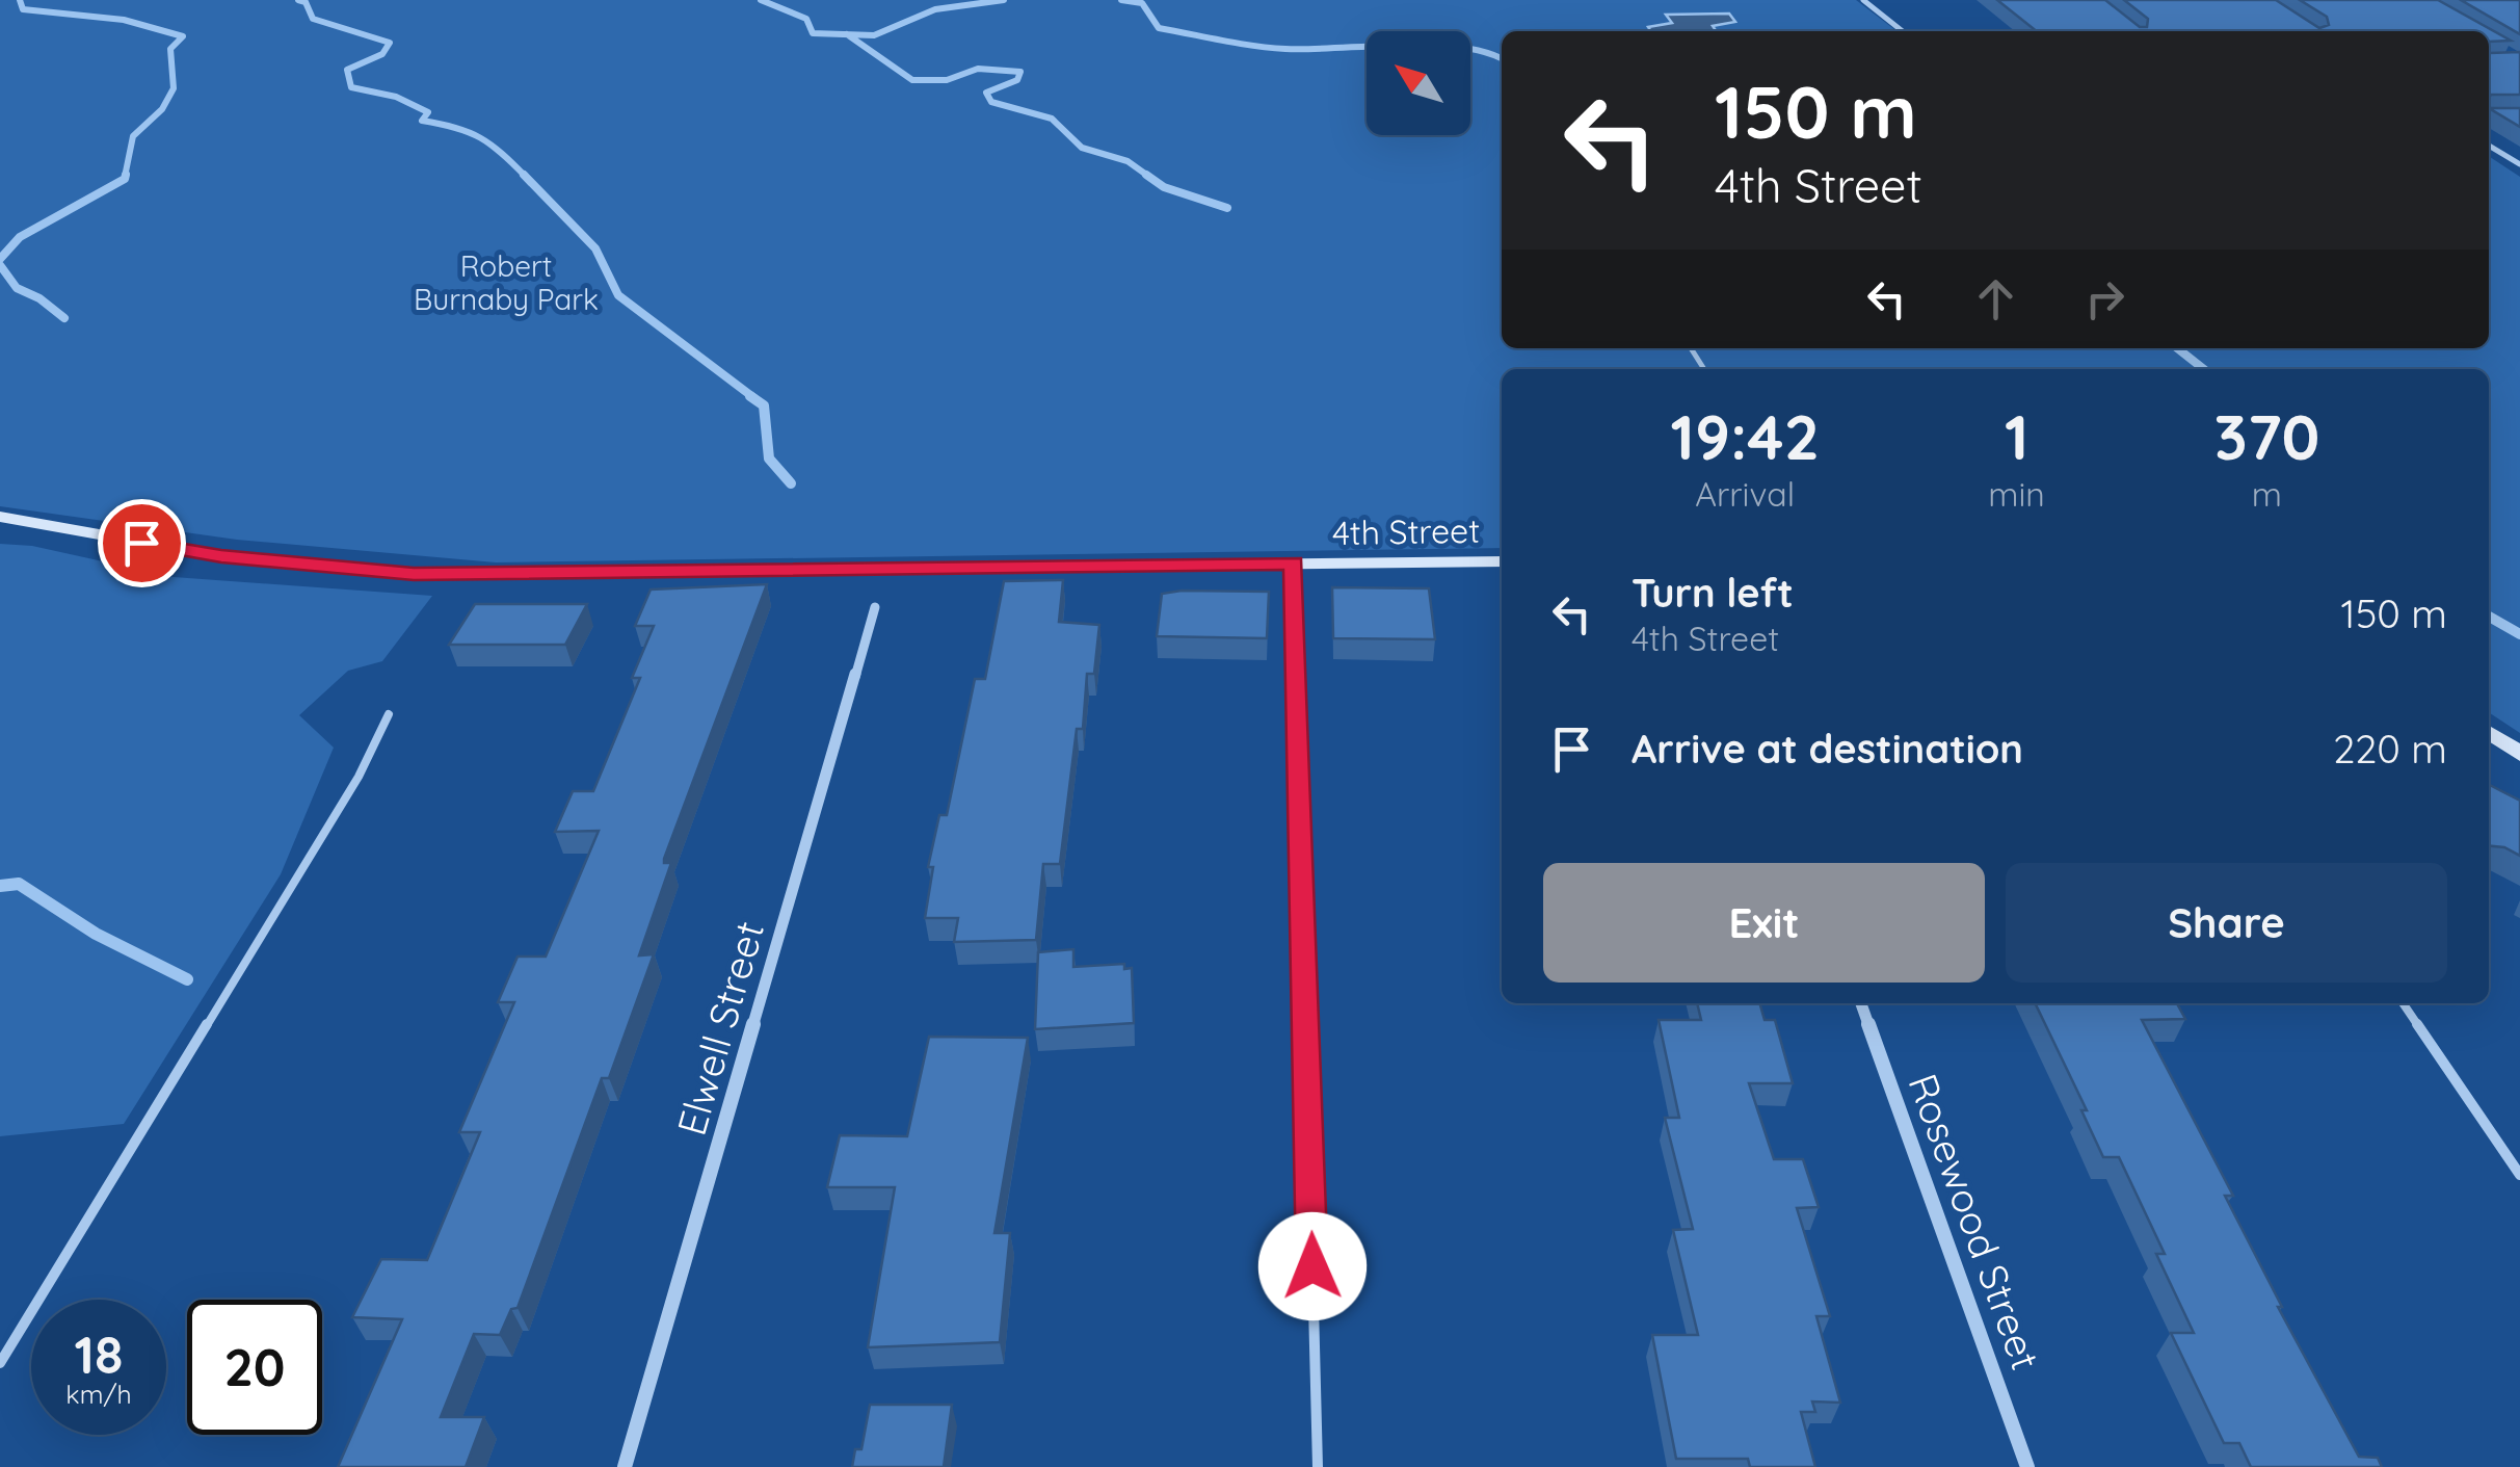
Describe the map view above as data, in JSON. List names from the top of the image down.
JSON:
{
  "streets": {
    "street": ["4th Street", "Elwell Street", "Rosewood Street"]
  },
  "parks": ["Robert Burnaby Park"],
  "north": "top left",
  "page": {
    "turn": ["150 m", "4th Street"],
    "eta": [
      "19:42",
      "Arrival",
      "1",
      "min",
      "370",
      "m"
    ],
    "list": [
      {
        "name": "Turn left",
        "note": "4th Street",
        "value": "150 m"
      },
      {
        "name": "Arrive at destination",
        "value": "220 m"
      }
    ],
    "buttons": ["Exit", "Share"],
    "speed": "18 km/h",
    "limit": "20"
  }
}
